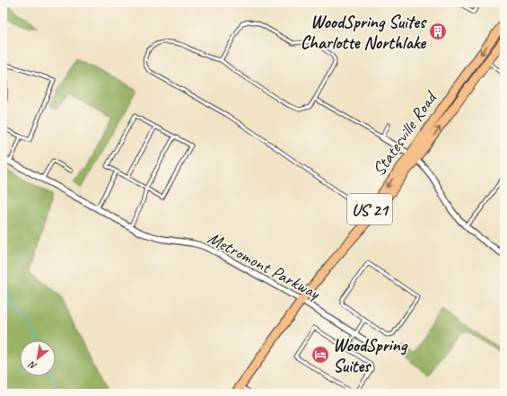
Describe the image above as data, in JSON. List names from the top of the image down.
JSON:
{
  "streets": {
    "main road": ["Statesville Road", "US 21"],
    "street": ["Metromont Parkway"]
  },
  "crossings": [
    ["Statesville Road", "Metromont Parkway"]
  ],
  "places": {
    "building": ["WoodSpring Suites Charlotte Northlake"],
    "hotel": ["WoodSpring Suites"]
  },
  "north": "bottom left"
}
